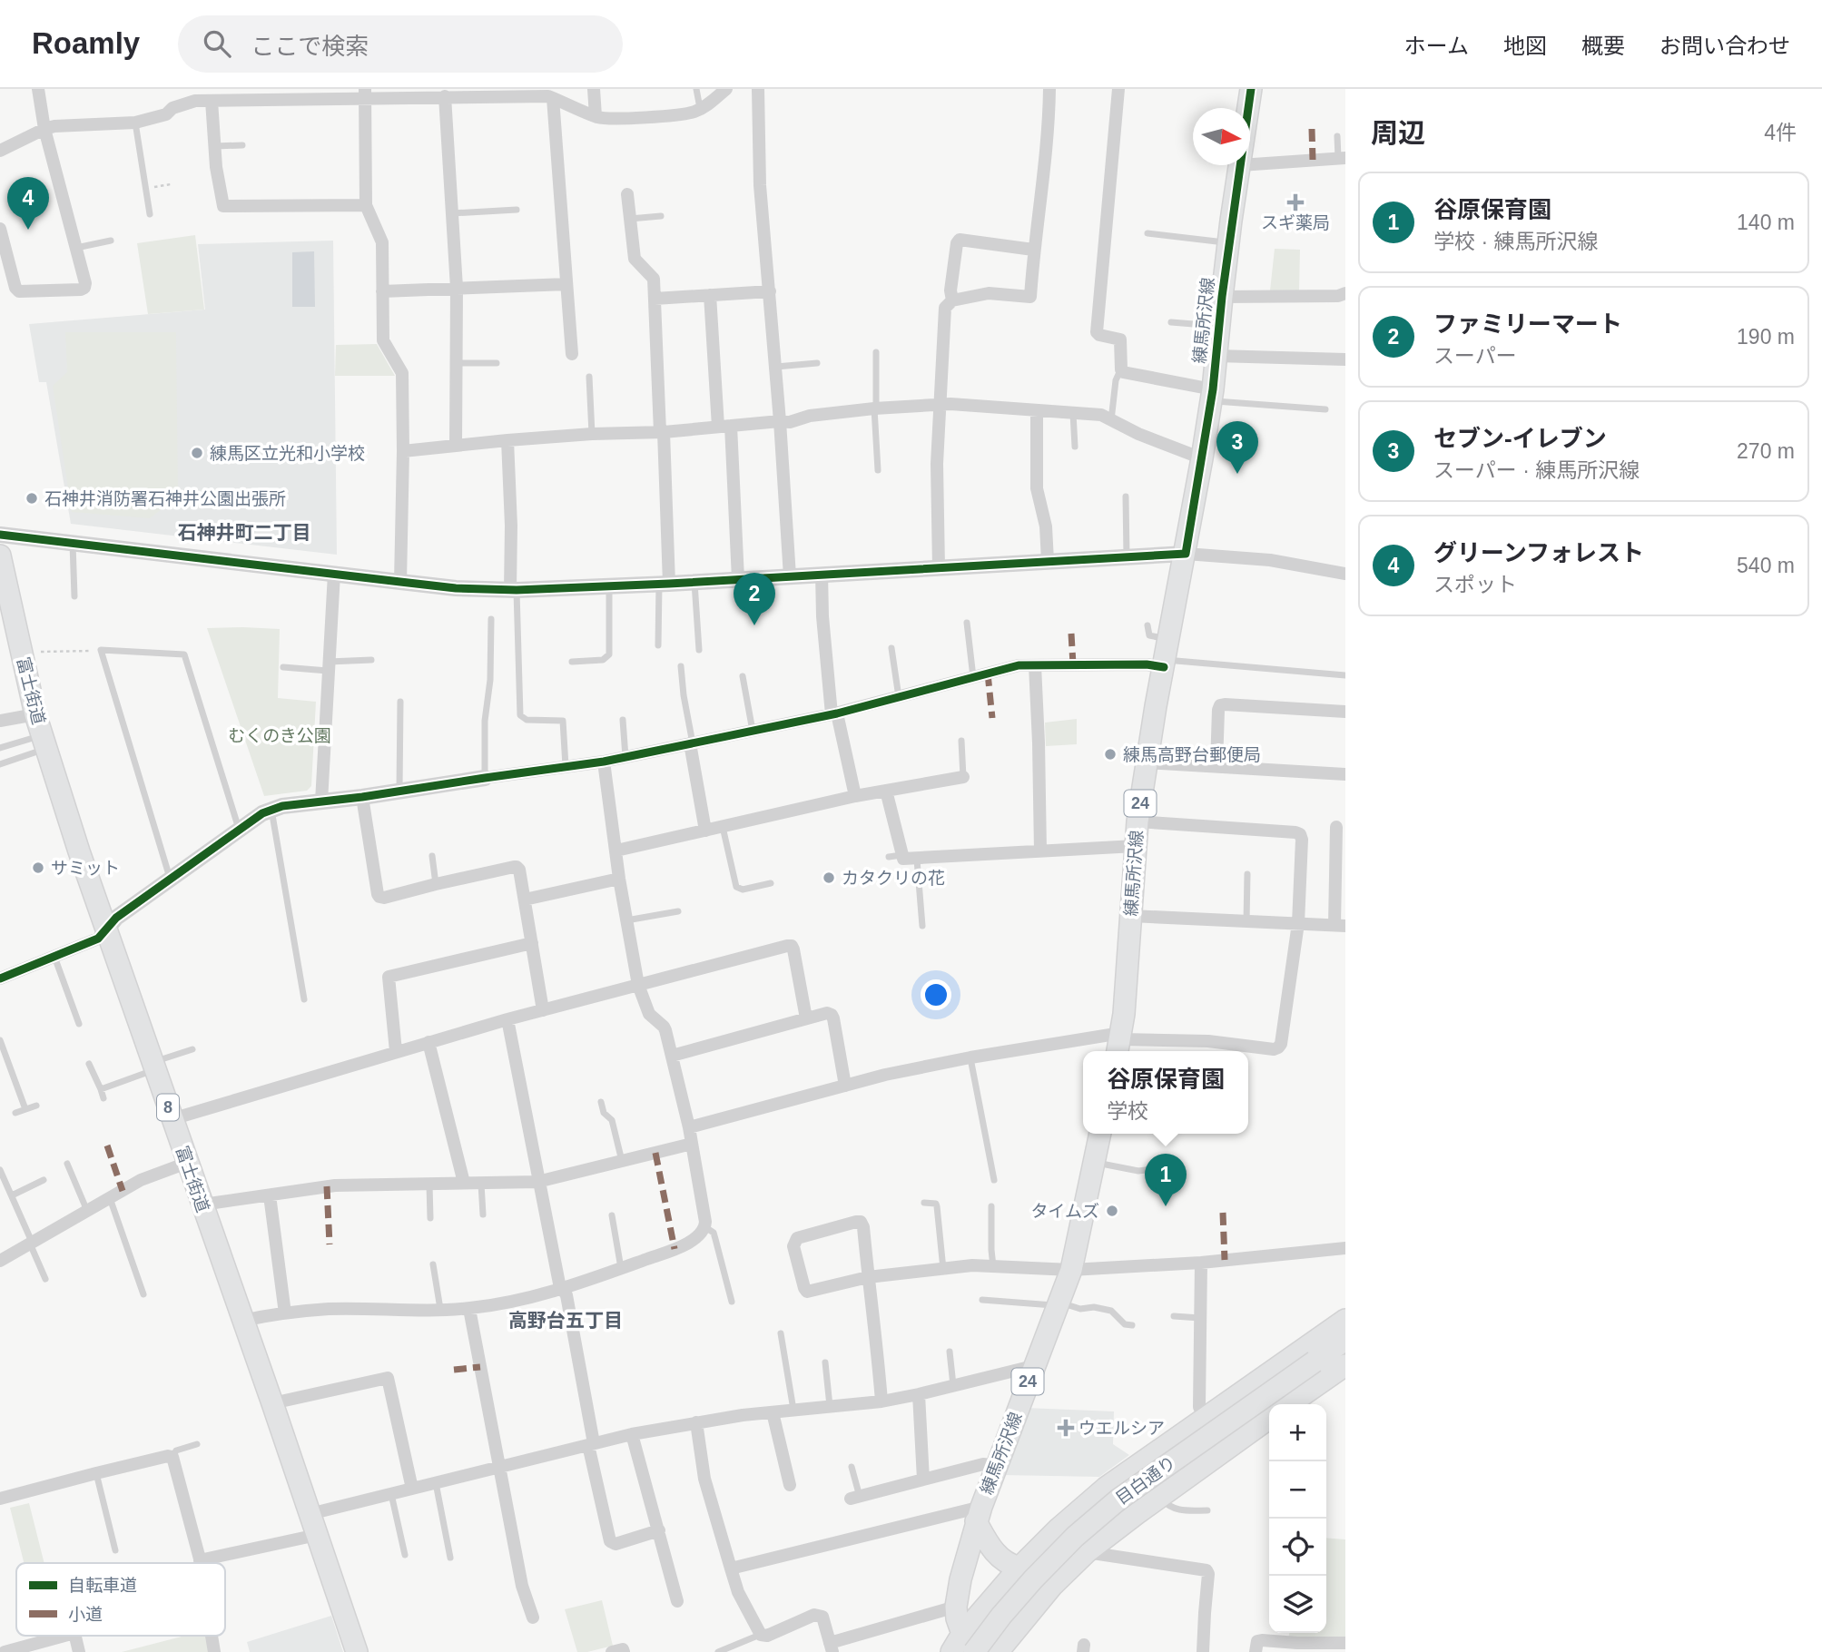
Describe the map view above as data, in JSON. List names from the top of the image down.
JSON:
{
  "streets": {
    "main road": [
      "練馬所沢線",
      "富士街道",
      "24",
      "8",
      "目白通り"
    ]
  },
  "districts": ["石神井町二丁目", "高野台五丁目"],
  "parks": ["むくのき公園"],
  "places": {
    "health": ["スギ薬局", "ウエルシア"],
    "other": [
      "練馬区立光和小学校",
      "石神井消防署石神井公園出張所",
      "練馬高野台郵便局",
      "サミット",
      "カタクリの花",
      "タイムズ"
    ]
  },
  "legend": ["自転車道", "小道"],
  "north": "right",
  "page": {
    "header": "Roamly",
    "search": "ここで検索",
    "nav": [
      "ホーム",
      "地図",
      "概要",
      "お問い合わせ"
    ],
    "heading": ["周辺", "4件"],
    "list": [
      {
        "mark": "1",
        "name": "谷原保育園",
        "note": "学校 · 練馬所沢線",
        "value": "140 m"
      },
      {
        "mark": "2",
        "name": "ファミリーマート",
        "note": "スーパー",
        "value": "190 m"
      },
      {
        "mark": "3",
        "name": "セブン-イレブン",
        "note": "スーパー · 練馬所沢線",
        "value": "270 m"
      },
      {
        "mark": "4",
        "name": "グリーンフォレスト",
        "note": "スポット",
        "value": "540 m"
      }
    ],
    "pins": [
      "4",
      "3",
      "2",
      "1"
    ],
    "popup": ["谷原保育園", "学校"],
    "map_buttons": ["+", "−"]
  }
}
